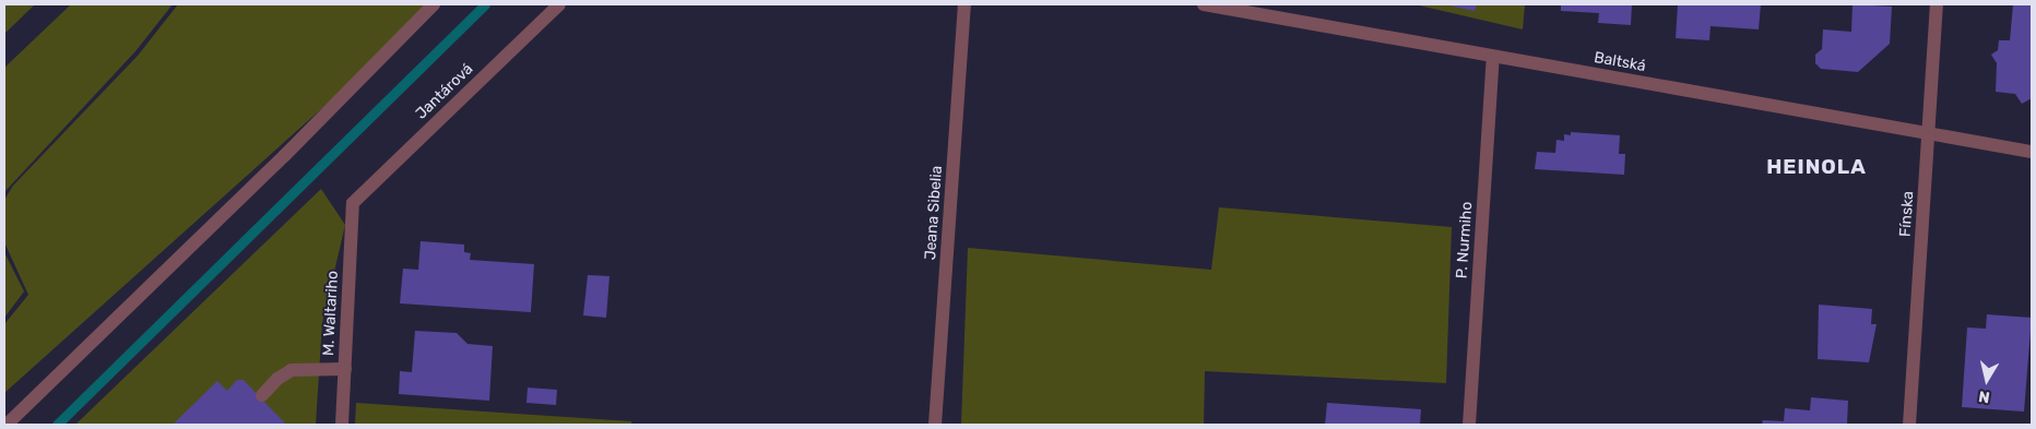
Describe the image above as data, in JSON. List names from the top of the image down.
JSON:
{
  "streets": {
    "street": [
      "Baltská",
      "Jantárová",
      "Jeana Sibelia",
      "Fínska",
      "P. Nurmiho",
      "M. Waltariho"
    ]
  },
  "crossings": [
    ["Baltská", "Fínska"],
    ["Baltská", "P. Nurmiho"],
    ["Jantárová", "M. Waltariho"]
  ],
  "districts": ["HEINOLA"],
  "north": "bottom"
}
